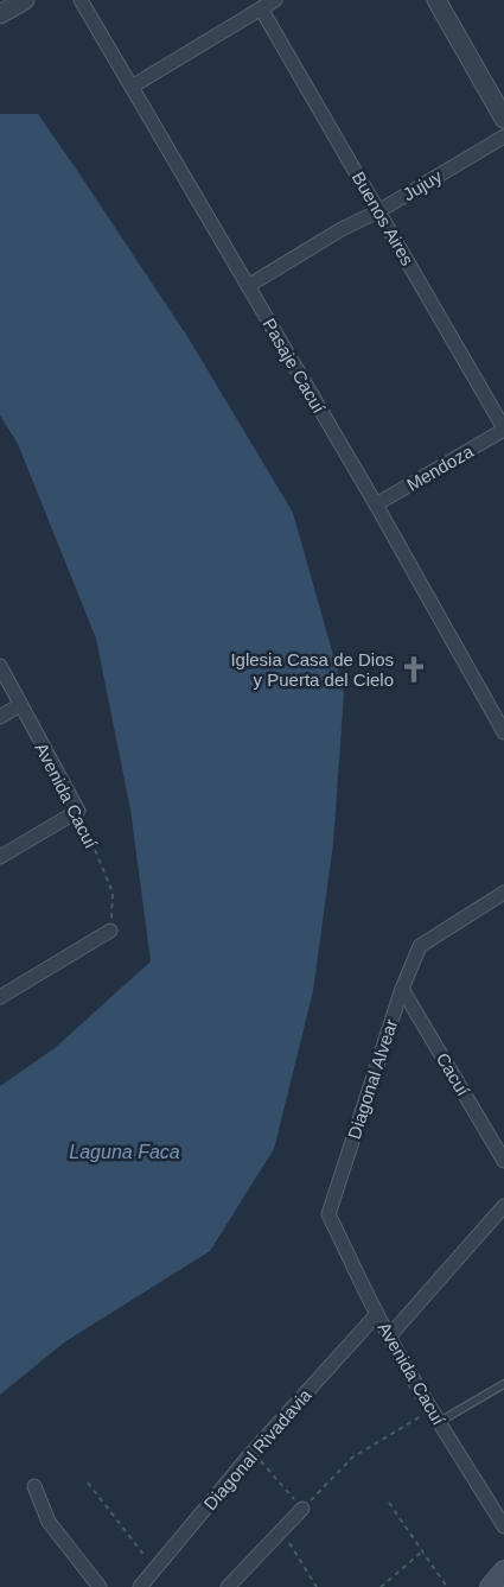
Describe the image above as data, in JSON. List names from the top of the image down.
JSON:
{
  "streets": {
    "street": [
      "Jujuy",
      "Buenos Aires",
      "Pasaje Cacuí",
      "Mendoza",
      "Avenida Cacuí",
      "Cacuí",
      "Diagonal Alvear",
      "Diagonal Rivadavia"
    ]
  },
  "crossings": [
    ["Jujuy", "Buenos Aires"],
    ["Jujuy", "Pasaje Cacuí"],
    ["Buenos Aires", "Mendoza"],
    ["Pasaje Cacuí", "Mendoza"],
    ["Avenida Cacuí", "Diagonal Alvear"],
    ["Avenida Cacuí", "Diagonal Rivadavia"],
    ["Cacuí", "Diagonal Alvear"]
  ],
  "water": ["Laguna Faca"],
  "places": {
    "church": ["Iglesia Casa de Dios y Puerta del Cielo"]
  }
}
